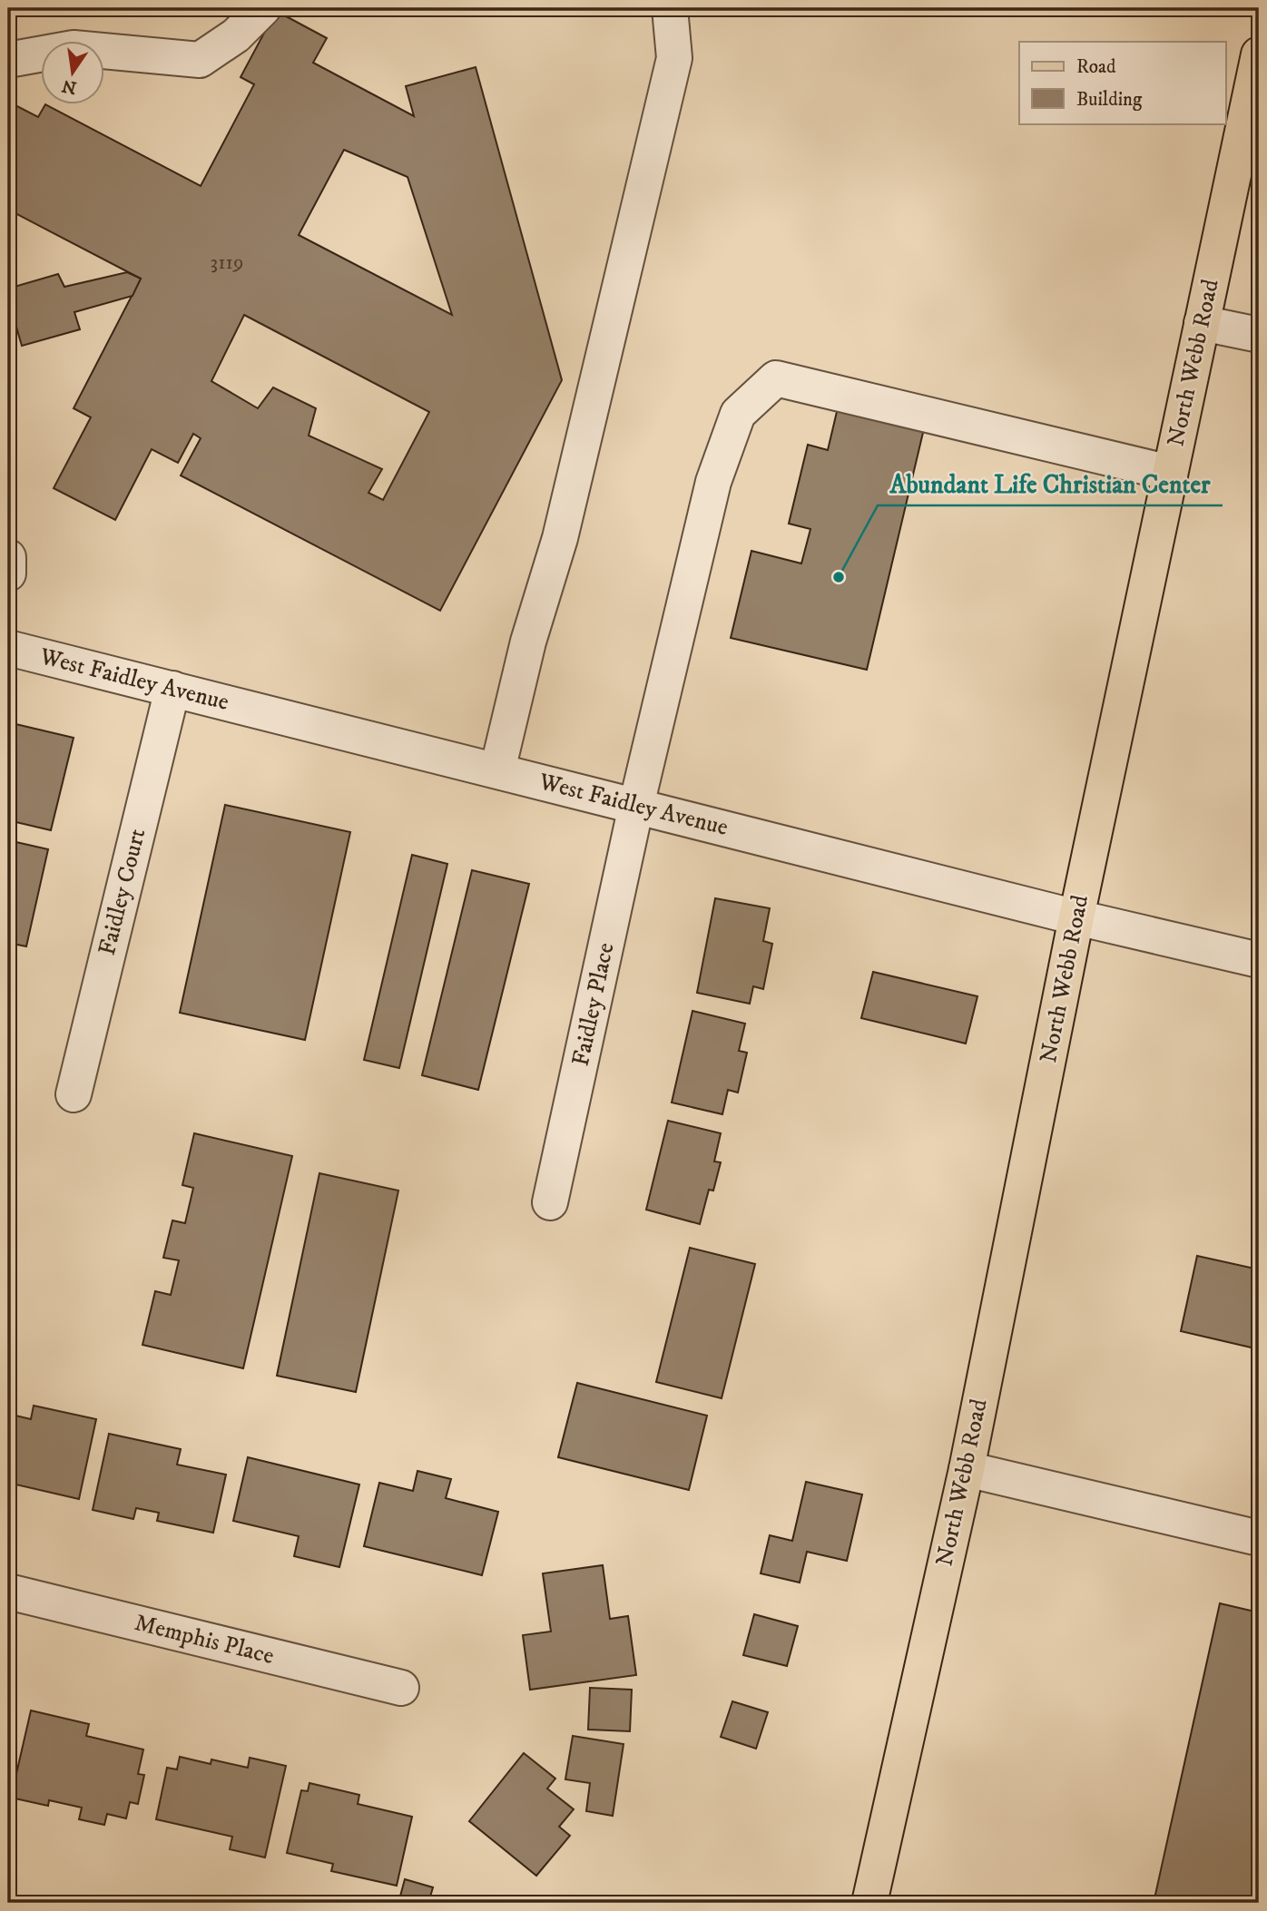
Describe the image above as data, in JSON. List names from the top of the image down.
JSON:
{
  "streets": {
    "main road": ["North Webb Road"],
    "street": [
      "West Faidley Avenue",
      "Faidley Court",
      "Faidley Place",
      "Memphis Place"
    ]
  },
  "crossings": [
    ["North Webb Road", "West Faidley Avenue"],
    ["North Webb Road", "Faidley Place"],
    ["West Faidley Avenue", "Faidley Court"],
    ["West Faidley Avenue", "Faidley Place"]
  ],
  "places": ["Abundant Life Christian Center"],
  "house_numbers": ["3119"],
  "legend": ["Road", "Building"],
  "north": "bottom"
}
